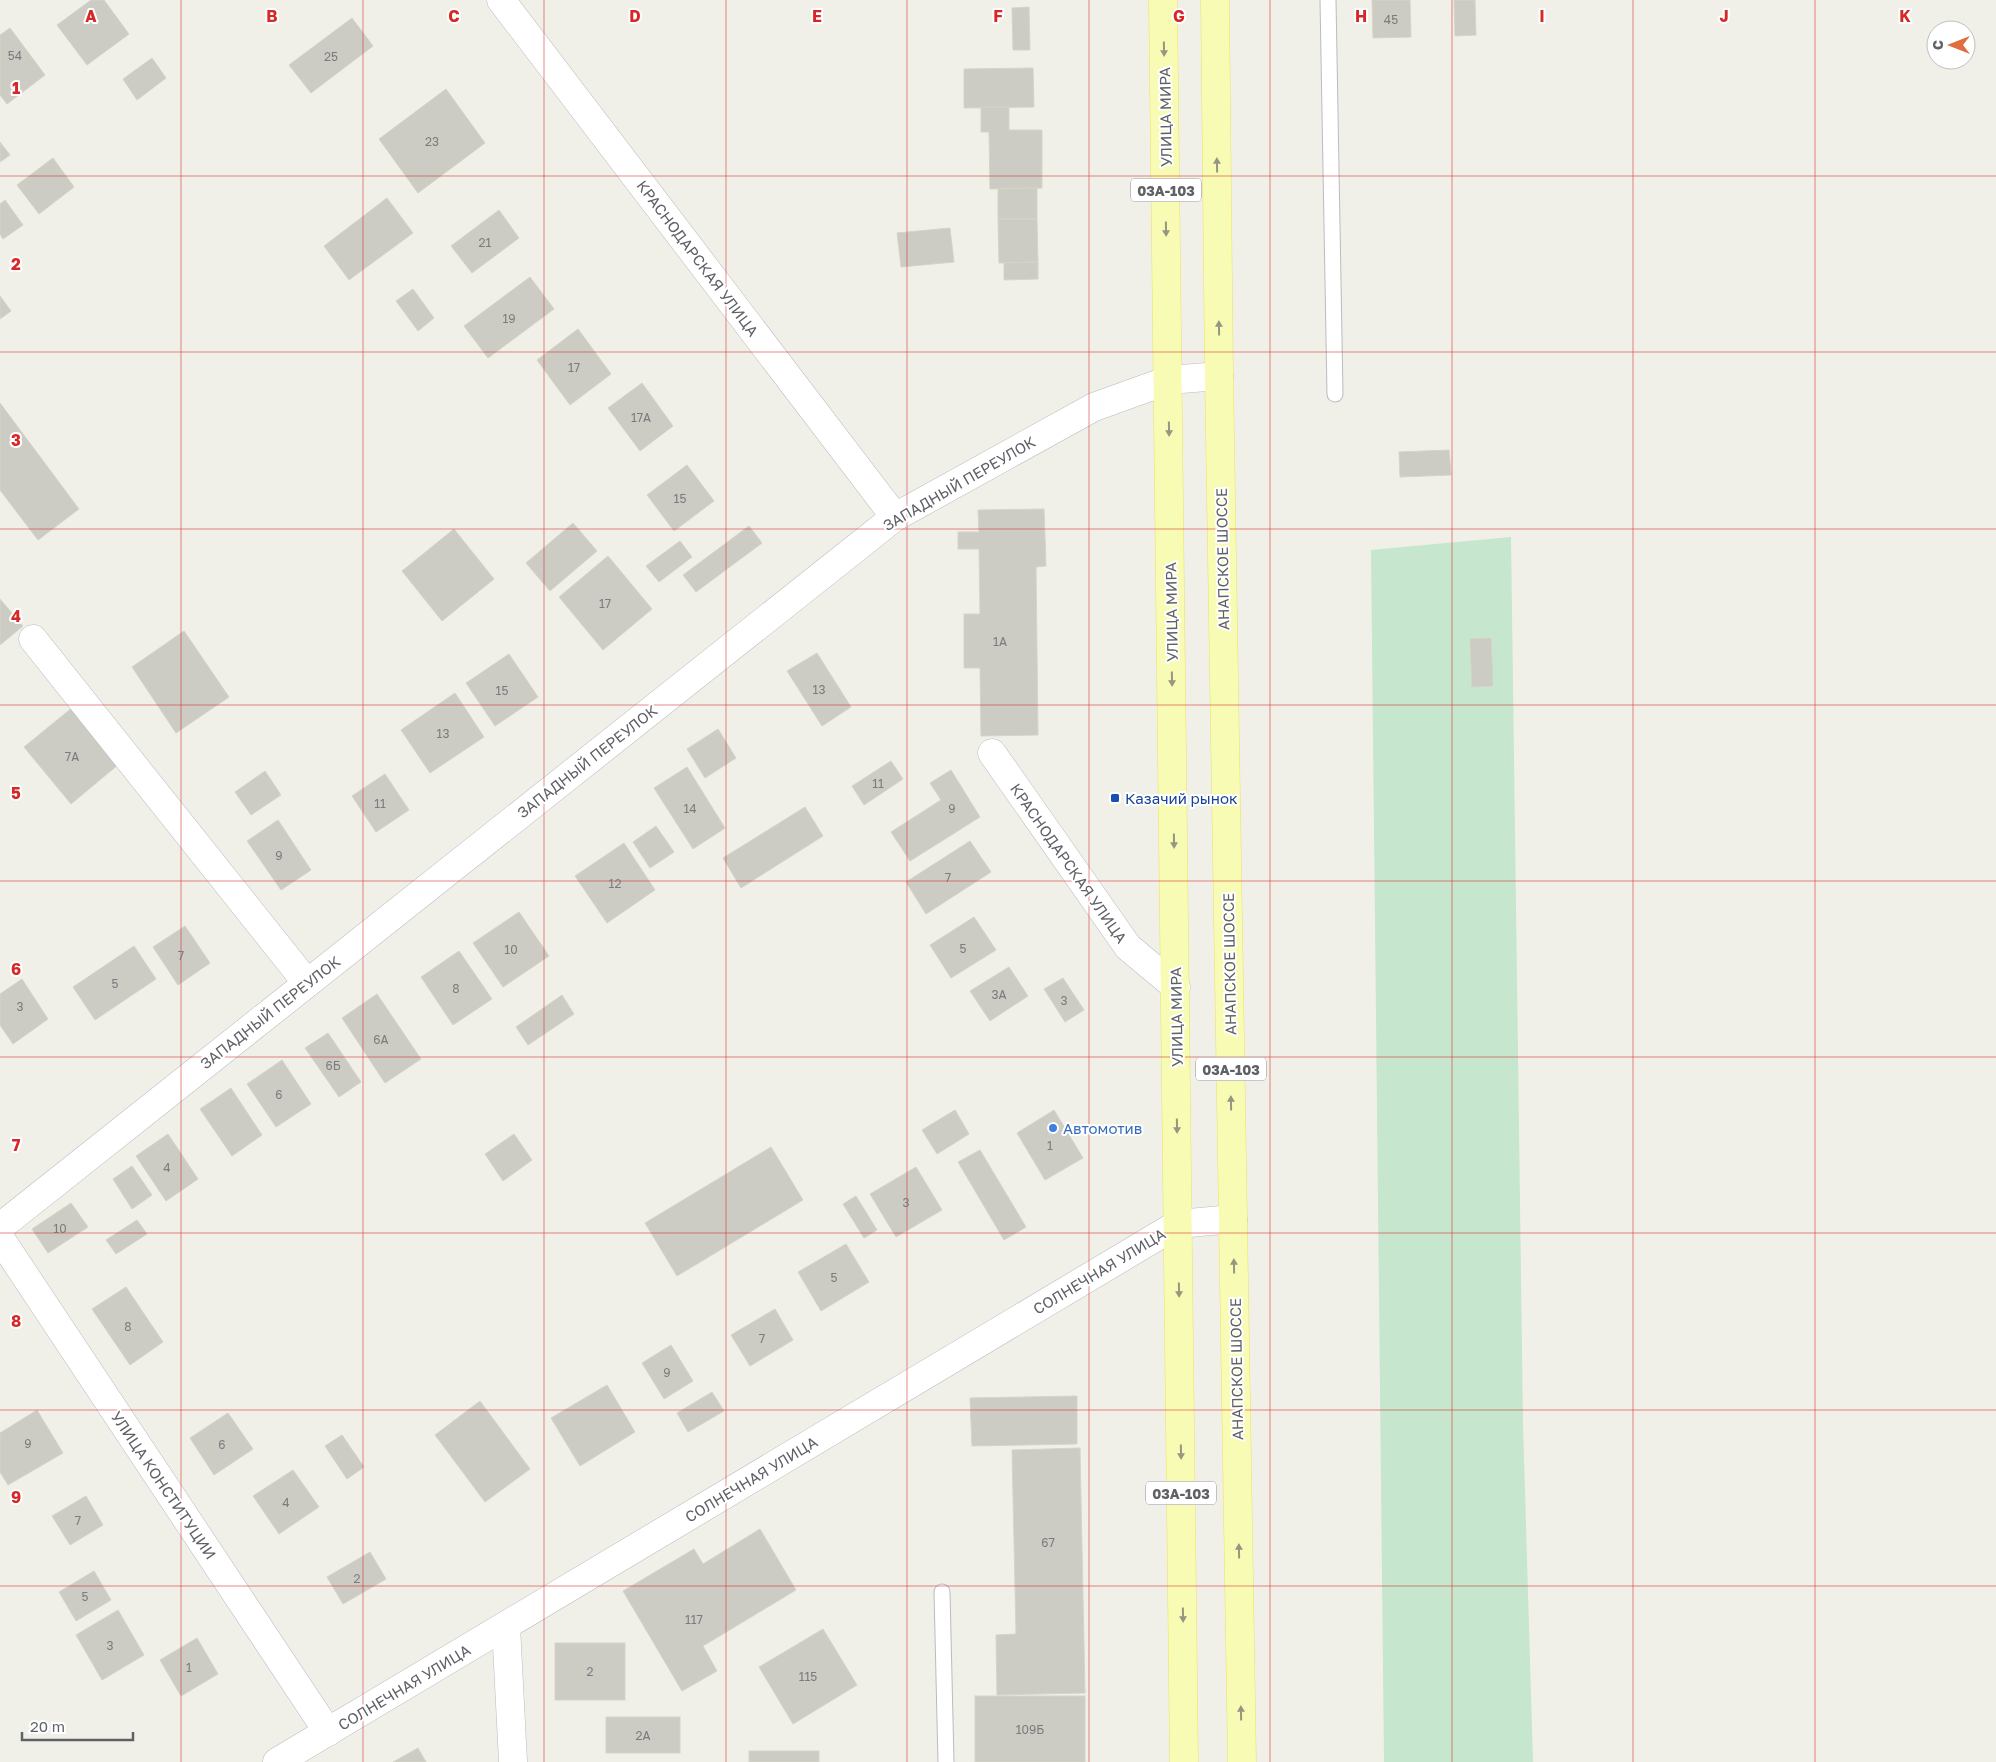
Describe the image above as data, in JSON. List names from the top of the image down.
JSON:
{
  "streets": {
    "main road": ["УЛИЦА МИРА", "03А-103", "АНАПСКОЕ ШОССЕ"],
    "street": [
      "КРАСНОДАРСКАЯ УЛИЦА",
      "ЗАПАДНЫЙ ПЕРЕУЛОК",
      "СОЛНЕЧНАЯ УЛИЦА",
      "УЛИЦА КОНСТИТУЦИИ"
    ]
  },
  "crossings": [
    ["УЛИЦА МИРА", "03А-103"],
    ["УЛИЦА МИРА", "КРАСНОДАРСКАЯ УЛИЦА"],
    ["УЛИЦА МИРА", "ЗАПАДНЫЙ ПЕРЕУЛОК"],
    ["УЛИЦА МИРА", "СОЛНЕЧНАЯ УЛИЦА"],
    ["03А-103", "ЗАПАДНЫЙ ПЕРЕУЛОК"],
    ["03А-103", "АНАПСКОЕ ШОССЕ"],
    ["03А-103", "СОЛНЕЧНАЯ УЛИЦА"],
    ["КРАСНОДАРСКАЯ УЛИЦА", "ЗАПАДНЫЙ ПЕРЕУЛОК"],
    ["ЗАПАДНЫЙ ПЕРЕУЛОК", "АНАПСКОЕ ШОССЕ"],
    ["АНАПСКОЕ ШОССЕ", "СОЛНЕЧНАЯ УЛИЦА"],
    ["СОЛНЕЧНАЯ УЛИЦА", "УЛИЦА КОНСТИТУЦИИ"]
  ],
  "places": {
    "transit": ["Казачий рынок"],
    "other": ["Автомотив"]
  },
  "house_numbers": [
    "45",
    "54",
    "25",
    "23",
    "21",
    "19",
    "17",
    "17А",
    "15",
    "17",
    "1А",
    "13",
    "15",
    "13",
    "7А",
    "11",
    "11",
    "14",
    "9",
    "9",
    "7",
    "12",
    "5",
    "10",
    "7",
    "5",
    "8",
    "3А",
    "3",
    "3",
    "6А",
    "6Б",
    "6",
    "1",
    "4",
    "3",
    "10",
    "5",
    "8",
    "7",
    "9",
    "9",
    "6",
    "4",
    "7",
    "67",
    "2",
    "5",
    "117",
    "3",
    "1",
    "2",
    "115",
    "109Б",
    "2А"
  ],
  "scale_bar": "20 m",
  "north": "left",
  "grid": {
    "columns": [
      "A",
      "B",
      "C",
      "D",
      "E",
      "F",
      "G",
      "H",
      "I",
      "J",
      "K"
    ],
    "rows": [
      "1",
      "2",
      "3",
      "4",
      "5",
      "6",
      "7",
      "8",
      "9"
    ]
  }
}
